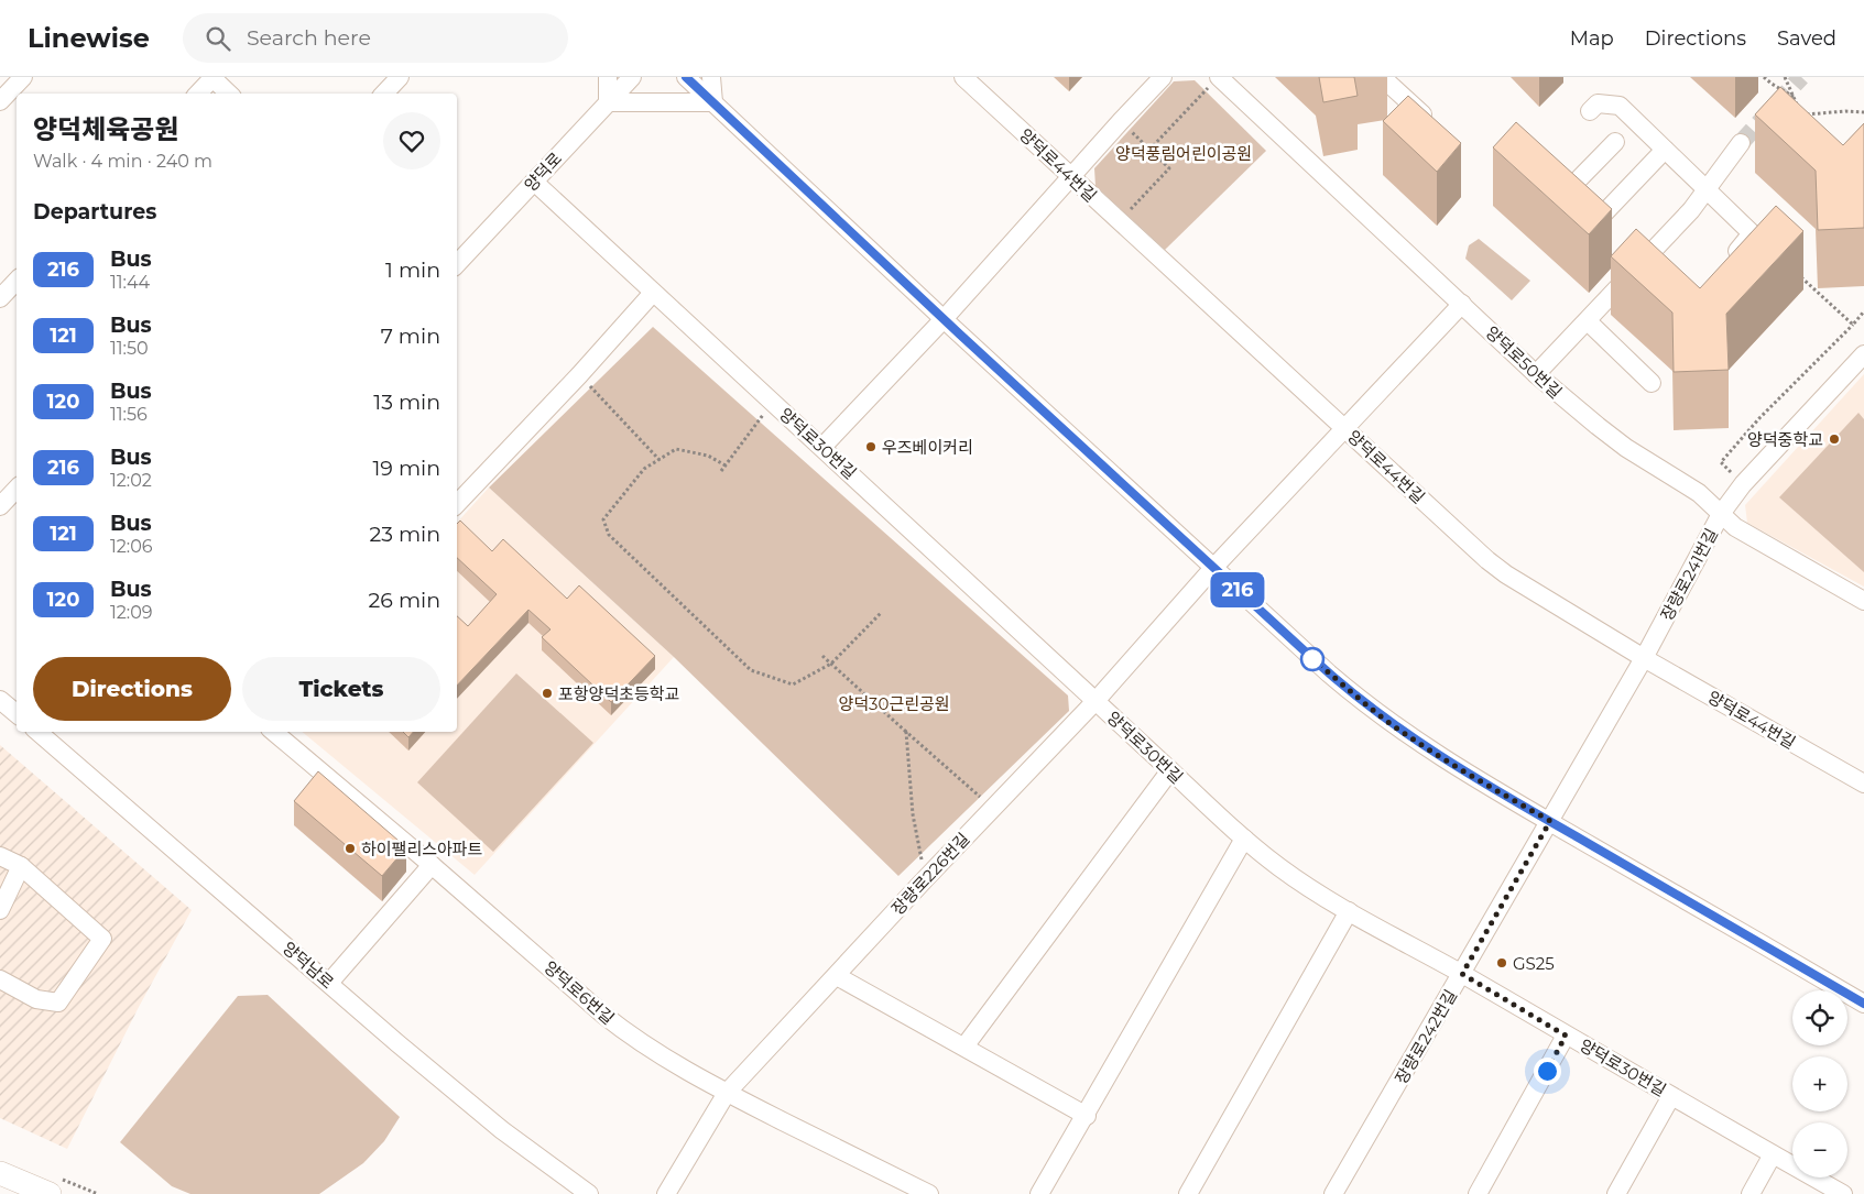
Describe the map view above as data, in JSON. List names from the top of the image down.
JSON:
{
  "streets": {
    "street": [
      "양덕로44번길",
      "양덕로",
      "양덕로50번길",
      "양덕로30번길",
      "장량로241번길",
      "장량로226번길",
      "양덕남로",
      "양덕로6번길",
      "장량로242번길"
    ]
  },
  "crossings": [
    ["양덕로44번길", "장량로241번길"],
    ["양덕로44번길", "장량로226번길"],
    ["양덕로", "양덕로30번길"],
    ["양덕로50번길", "장량로241번길"],
    ["양덕로50번길", "장량로226번길"],
    ["양덕로30번길", "장량로226번길"],
    ["양덕로30번길", "장량로242번길"],
    ["장량로241번길", "장량로242번길"],
    ["장량로226번길", "양덕로6번길"]
  ],
  "parks": ["양덕풍림어린이공원", "양덕30근린공원"],
  "places": [
    "양덕중학교",
    "우즈베이커리",
    "포항양덕초등학교",
    "하이팰리스아파트",
    "GS25"
  ],
  "lines": ["bus line 216"],
  "page": {
    "header": "Linewise",
    "search": "Search here",
    "nav": ["Map", "Directions", "Saved"],
    "on_map": "216",
    "heading": [
      ["양덕체육공원", "Walk · 4 min · 240 m"],
      "Departures"
    ],
    "list": [
      {
        "mark": "216",
        "name": "Bus",
        "note": "11:44",
        "value": "1 min"
      },
      {
        "mark": "121",
        "name": "Bus",
        "note": "11:50",
        "value": "7 min"
      },
      {
        "mark": "120",
        "name": "Bus",
        "note": "11:56",
        "value": "13 min"
      },
      {
        "mark": "216",
        "name": "Bus",
        "note": "12:02",
        "value": "19 min"
      },
      {
        "mark": "121",
        "name": "Bus",
        "note": "12:06",
        "value": "23 min"
      },
      {
        "mark": "120",
        "name": "Bus",
        "note": "12:09",
        "value": "26 min"
      }
    ],
    "buttons": ["Directions", "Tickets"],
    "map_buttons": ["+", "−"]
  }
}
